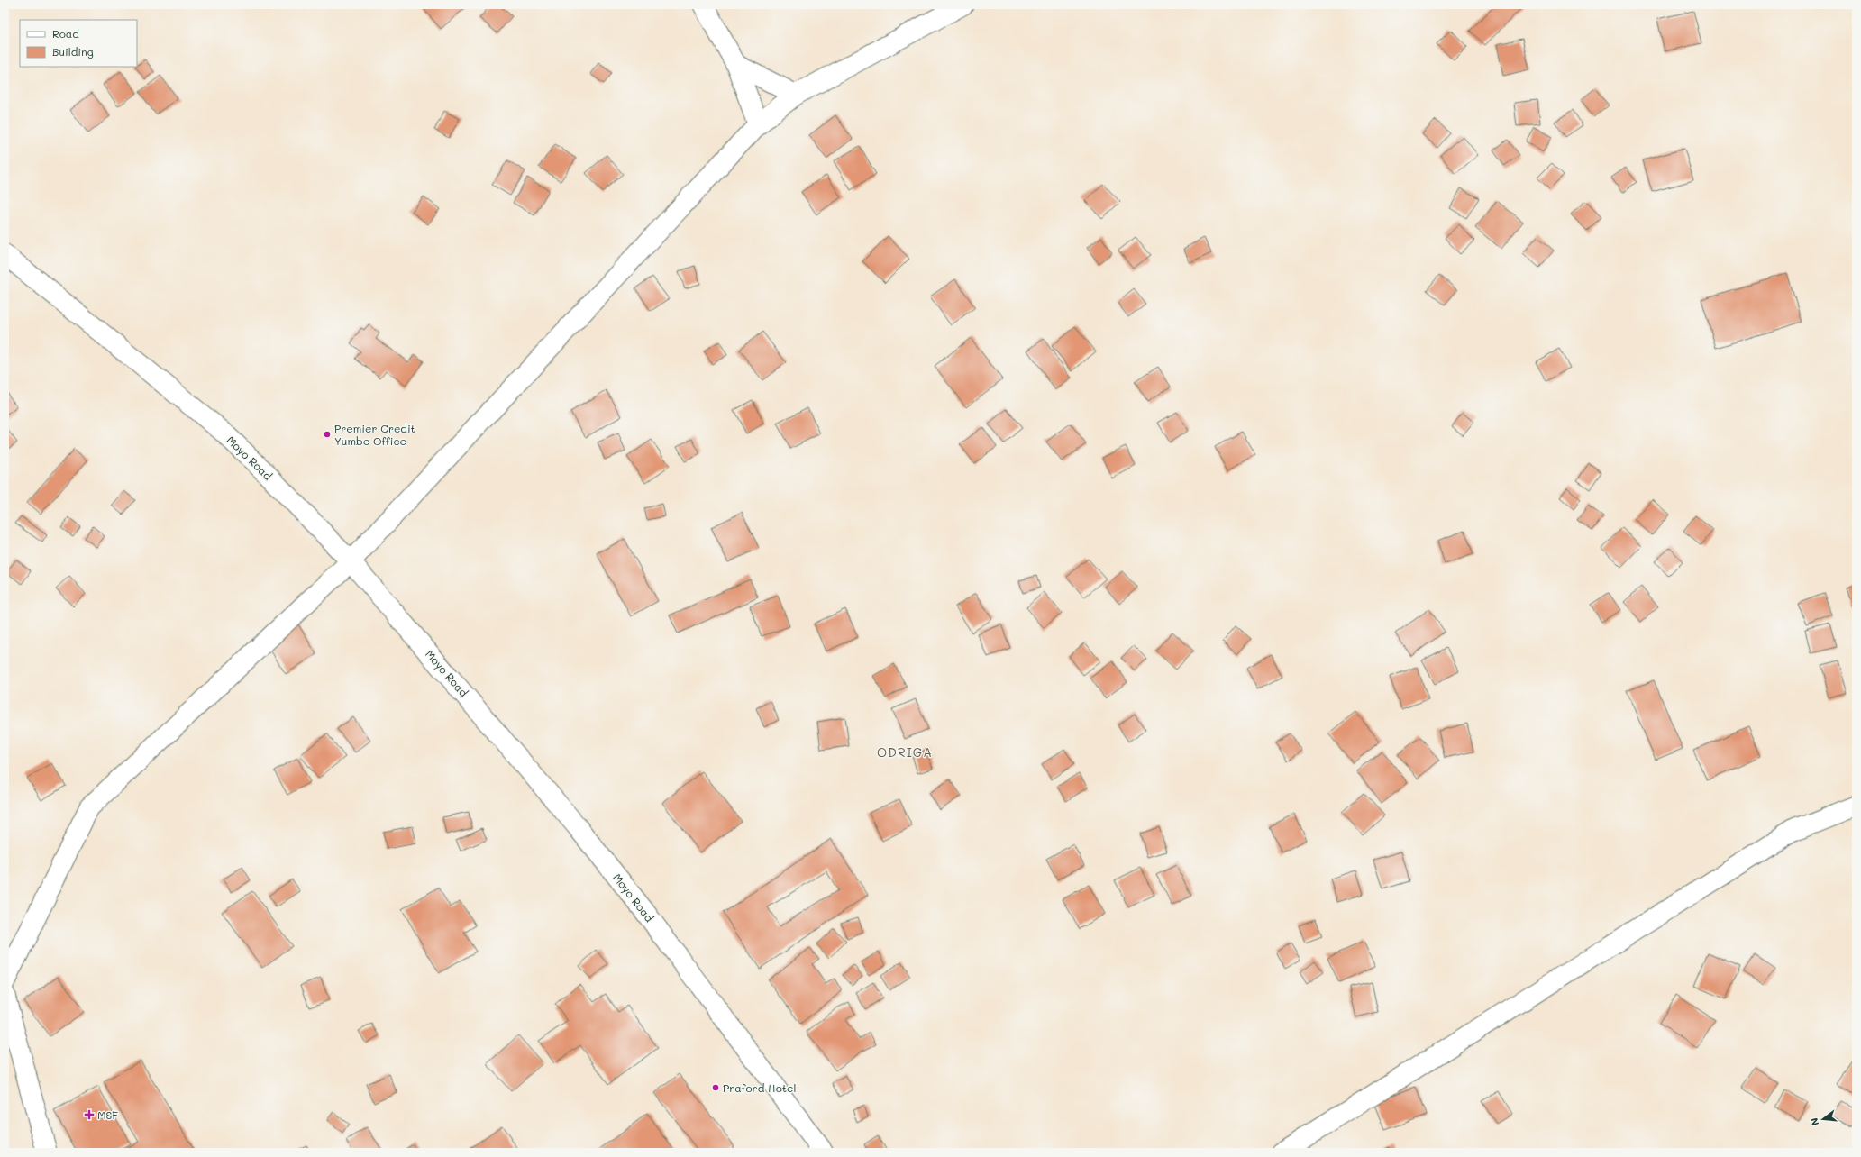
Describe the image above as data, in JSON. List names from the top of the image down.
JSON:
{
  "streets": {
    "street": ["Moyo Road"]
  },
  "districts": ["ODRIGA"],
  "places": {
    "other": ["Premier Credit Yumbe Office", "Praford Hotel"],
    "health": ["MSF"]
  },
  "legend": ["Road", "Building"],
  "north": "left"
}
